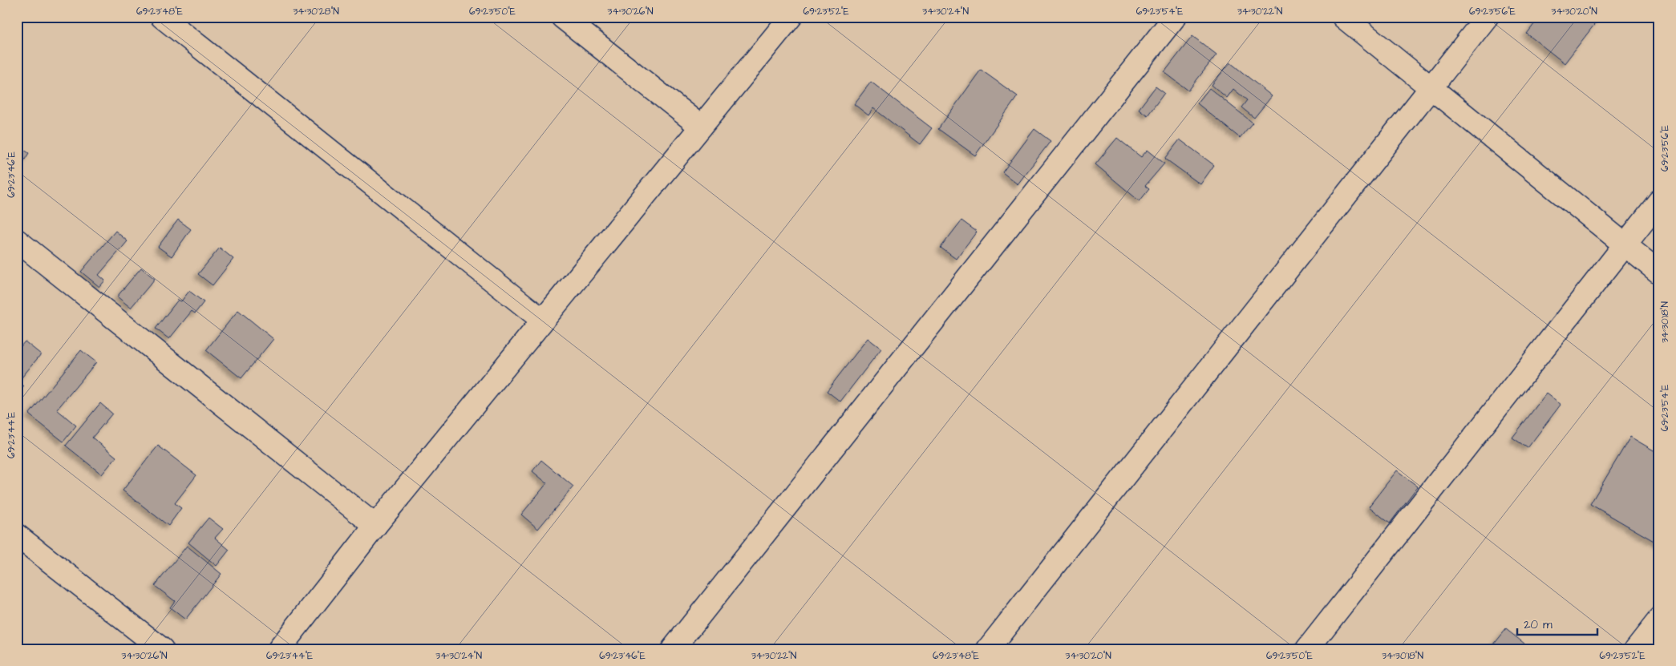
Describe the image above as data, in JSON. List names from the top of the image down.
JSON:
{
  "scale_bar": "20 m",
  "coordinates": [
    "69°23'48\"E",
    "34°30'28\"N",
    "69°23'50\"E",
    "34°30'26\"N",
    "69°23'52\"E",
    "34°30'24\"N",
    "69°23'54\"E",
    "34°30'22\"N",
    "69°23'56\"E",
    "34°30'20\"N",
    "69°23'46\"E",
    "34°30'18\"N",
    "69°23'44\"E"
  ]
}
